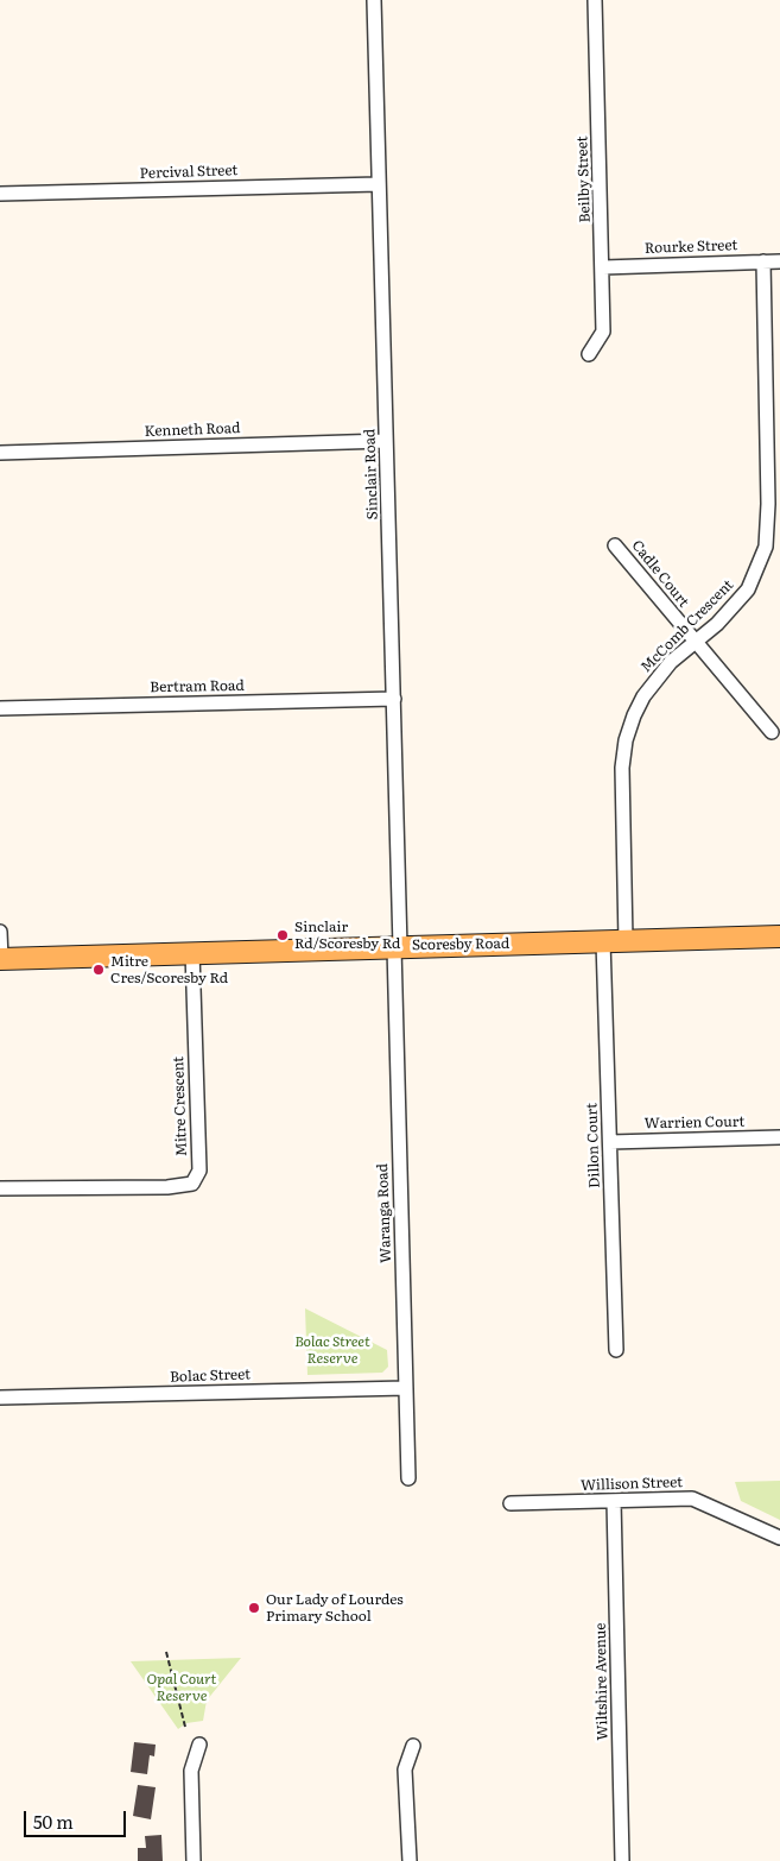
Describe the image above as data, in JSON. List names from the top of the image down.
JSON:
{
  "streets": {
    "main road": ["Scoresby Road"],
    "street": [
      "Percival Street",
      "Beilby Street",
      "Rourke Street",
      "Kenneth Road",
      "Sinclair Road",
      "Cadle Court",
      "McComb Crescent",
      "Bertram Road",
      "Mitre Crescent",
      "Warrien Court",
      "Dillon Court",
      "Waranga Road",
      "Bolac Street",
      "Willison Street",
      "Wiltshire Avenue"
    ]
  },
  "crossings": [
    ["Percival Street", "Sinclair Road"],
    ["Beilby Street", "Rourke Street"],
    ["Rourke Street", "McComb Crescent"],
    ["Kenneth Road", "Sinclair Road"],
    ["Sinclair Road", "Bertram Road"],
    ["Sinclair Road", "Scoresby Road"],
    ["Sinclair Road", "Waranga Road"],
    ["Cadle Court", "McComb Crescent"],
    ["McComb Crescent", "Scoresby Road"],
    ["Scoresby Road", "Mitre Crescent"],
    ["Scoresby Road", "Dillon Court"],
    ["Scoresby Road", "Waranga Road"],
    ["Warrien Court", "Dillon Court"],
    ["Waranga Road", "Bolac Street"],
    ["Willison Street", "Wiltshire Avenue"]
  ],
  "parks": ["Bolac Street Reserve", "Opal Court Reserve"],
  "places": ["Sinclair Rd/Scoresby Rd", "Mitre Cres/Scoresby Rd", "Our Lady of Lourdes Primary School"],
  "scale_bar": "50 m"
}
